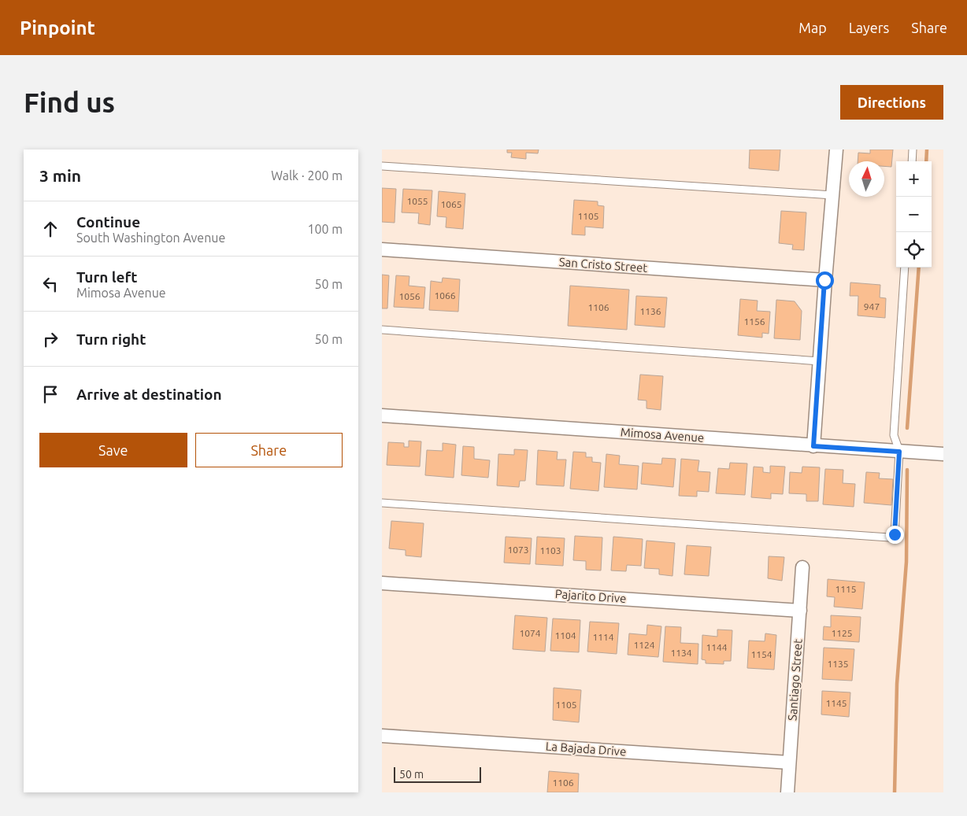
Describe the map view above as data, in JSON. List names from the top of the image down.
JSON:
{
  "streets": {
    "street": [
      "San Cristo Street",
      "Mimosa Avenue",
      "Pajarito Drive",
      "Santiago Street",
      "La Bajada Drive"
    ]
  },
  "crossings": [
    ["Pajarito Drive", "Santiago Street"],
    ["Santiago Street", "La Bajada Drive"]
  ],
  "house_numbers": [
    "1055",
    "1065",
    "1105",
    "1066",
    "1056",
    "947",
    "1106",
    "1136",
    "1156",
    "1073",
    "1103",
    "1115",
    "1074",
    "1125",
    "1104",
    "1114",
    "1124",
    "1144",
    "1134",
    "1154",
    "1135",
    "1145",
    "1105",
    "1106"
  ],
  "scale_bar": "50 m",
  "north": "top",
  "page": {
    "header": "Pinpoint",
    "nav": ["Map", "Layers", "Share"],
    "buttons": [
      "Directions",
      ["Save", "Share"]
    ],
    "title": "Find us",
    "heading": ["3 min", "Walk · 200 m"],
    "map_buttons": ["+", "−"],
    "list": [
      ["Continue", "South Washington Avenue", "100 m"],
      ["Turn left", "Mimosa Avenue", "50 m"],
      ["Turn right", "50 m"],
      "Arrive at destination"
    ],
    "scale": "50 m"
  }
}
